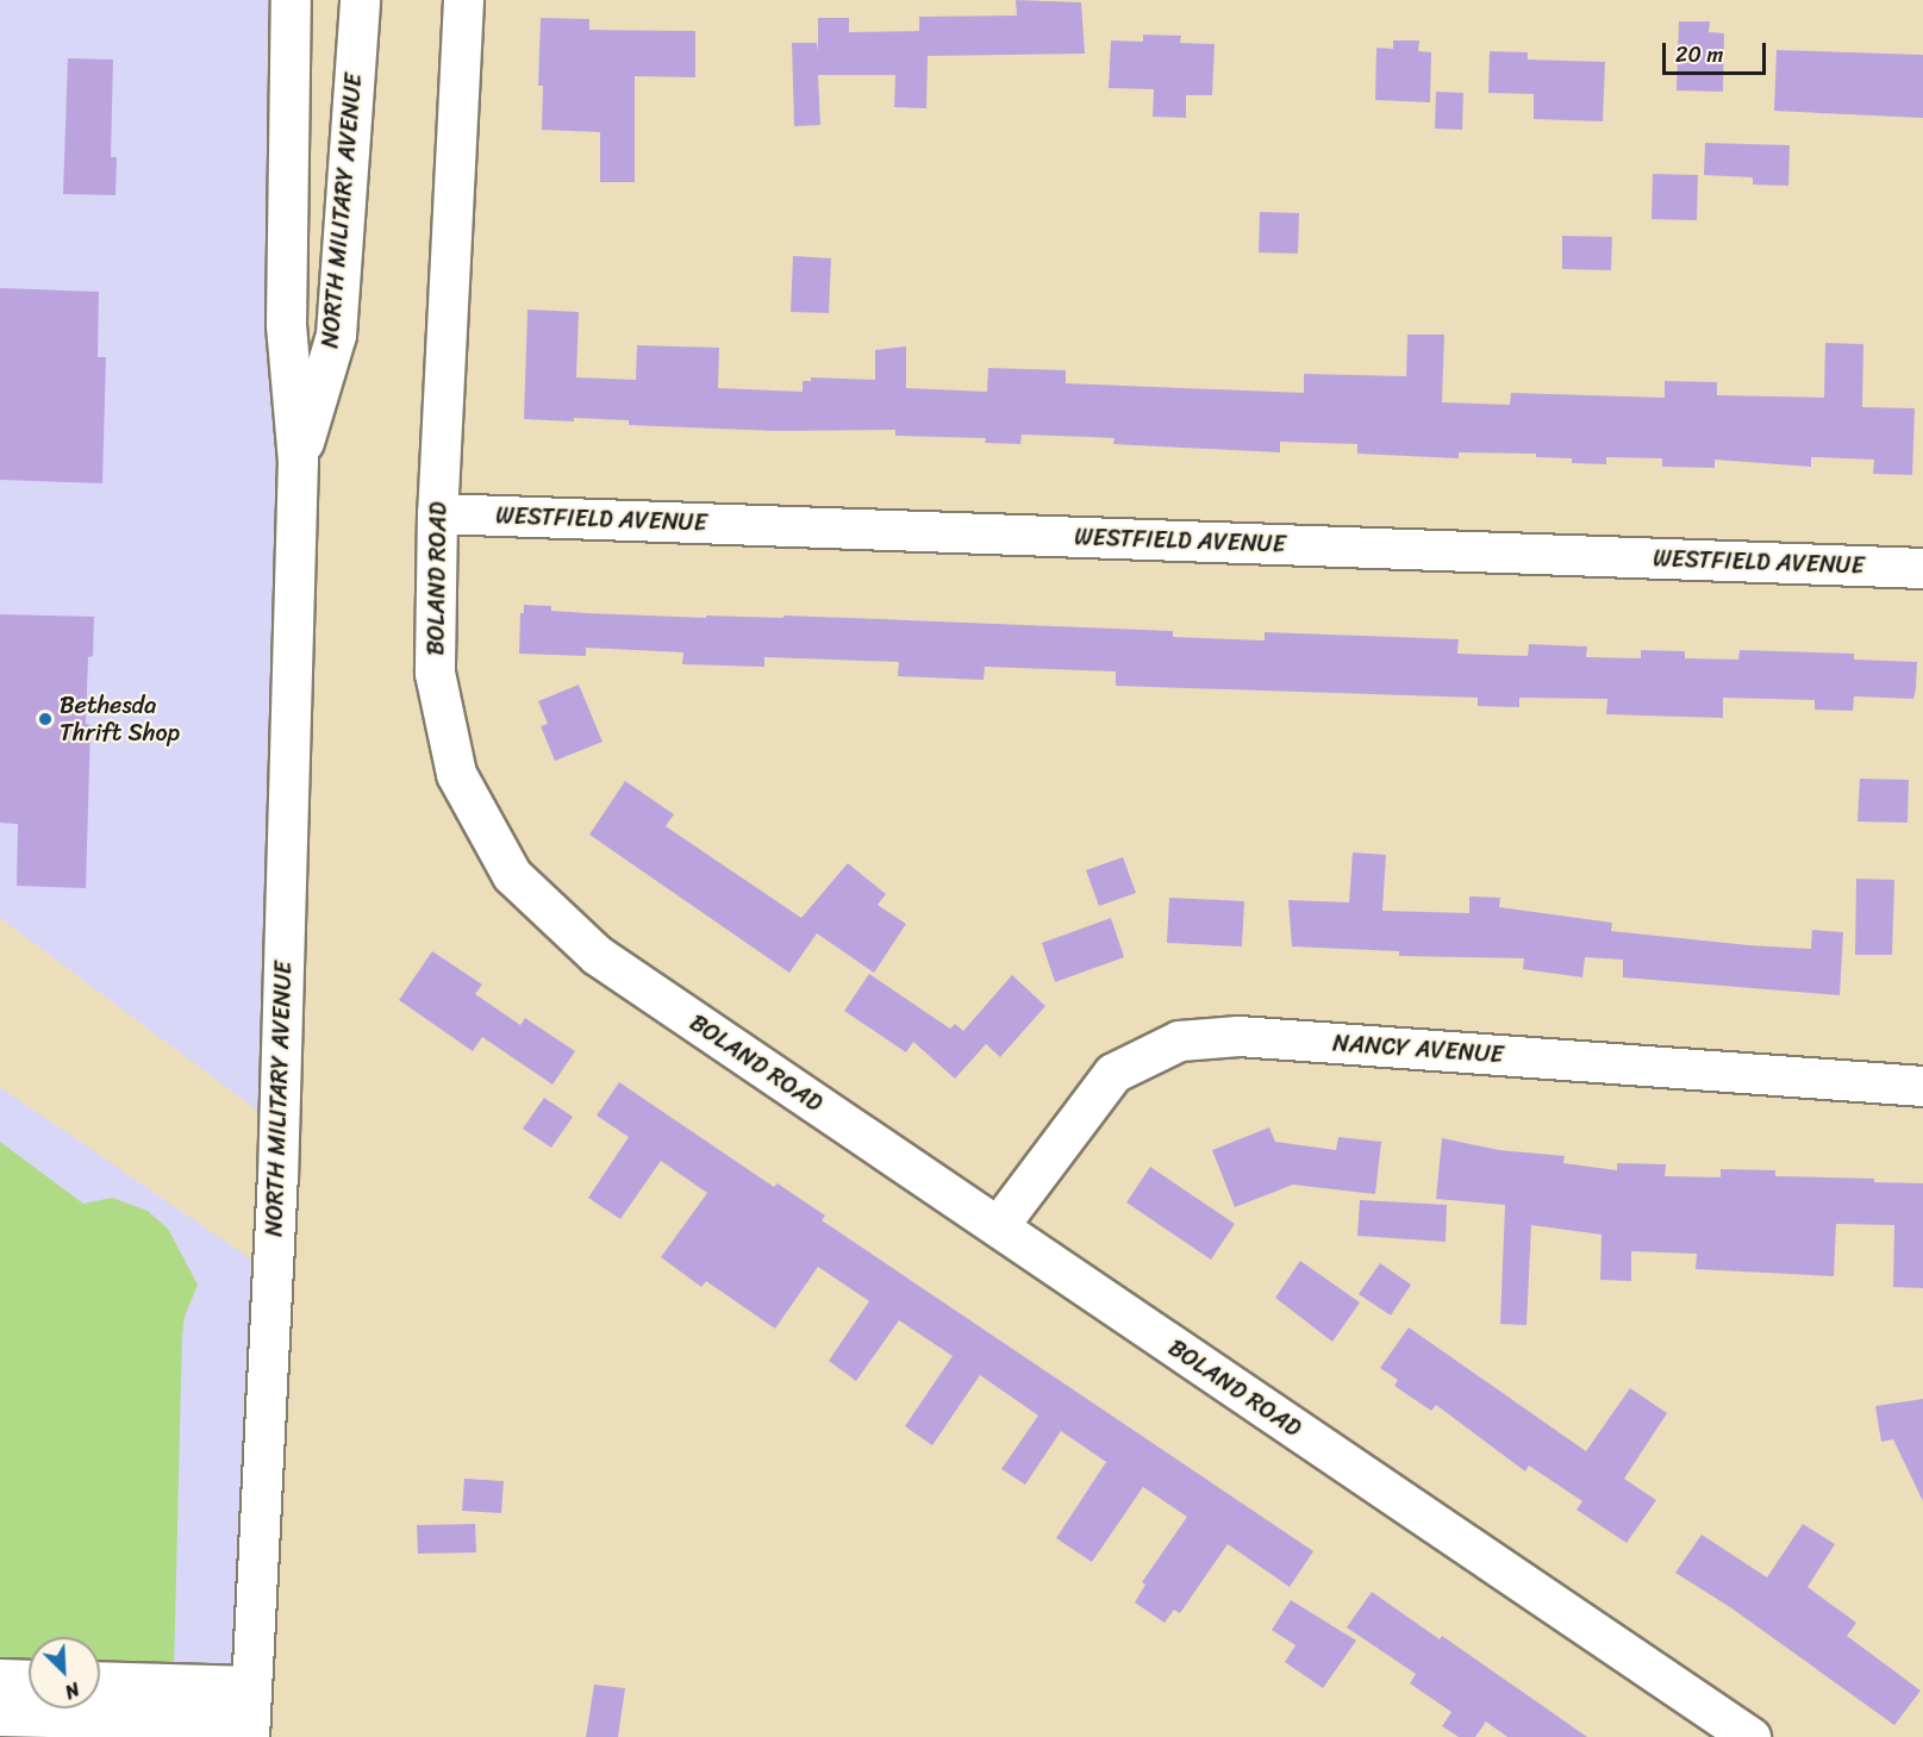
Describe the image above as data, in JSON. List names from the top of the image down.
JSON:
{
  "streets": {
    "street": [
      "NORTH MILITARY AVENUE",
      "WESTFIELD AVENUE",
      "BOLAND ROAD",
      "NANCY AVENUE"
    ]
  },
  "crossings": [
    ["WESTFIELD AVENUE", "BOLAND ROAD"],
    ["BOLAND ROAD", "NANCY AVENUE"]
  ],
  "places": ["Bethesda Thrift Shop"],
  "scale_bar": "20 m",
  "north": "bottom right"
}
